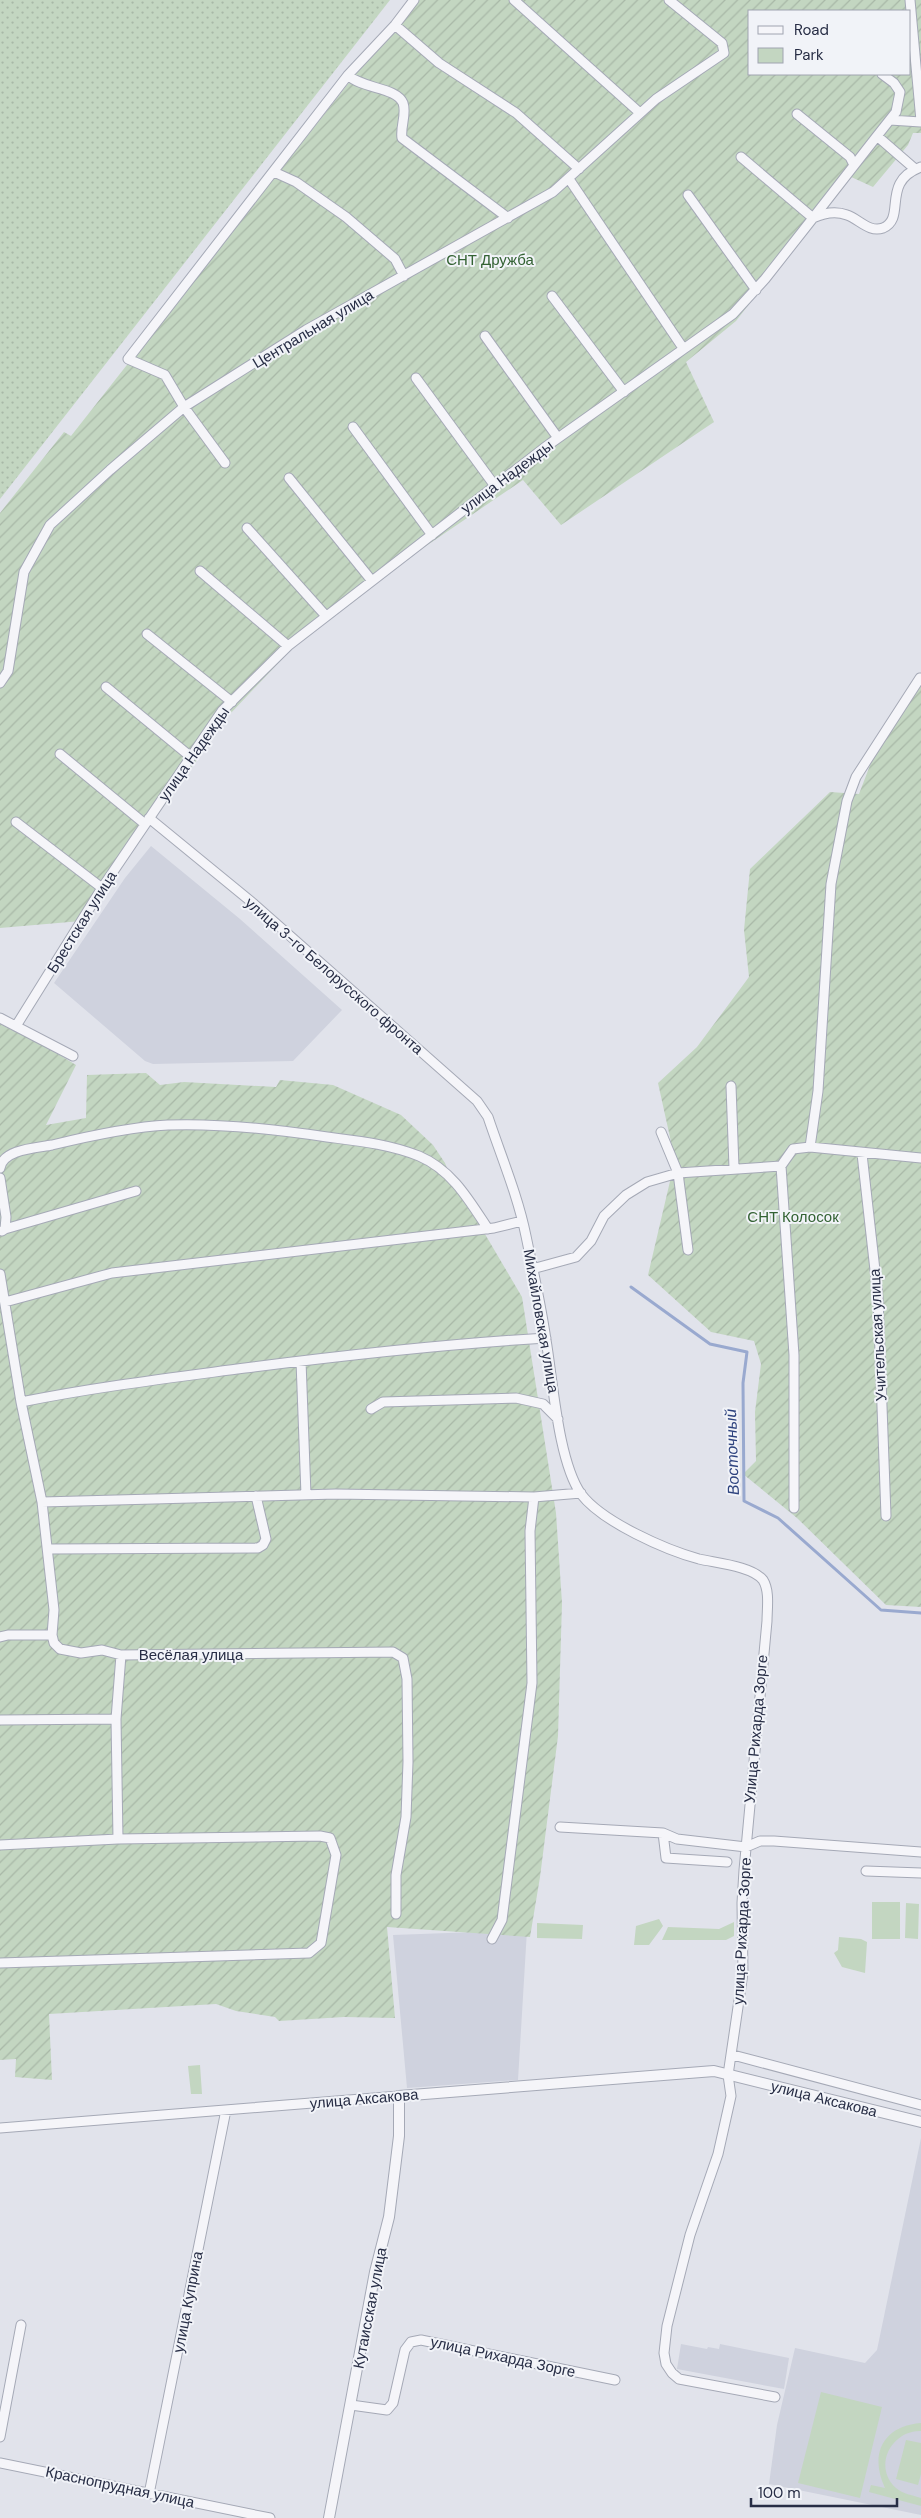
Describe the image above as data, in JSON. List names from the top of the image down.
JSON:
{
  "streets": {
    "street": [
      "Центральная улица",
      "улица Надежды",
      "Брестская улица",
      "улица 3-го Белорусского фронта",
      "Михайловская улица",
      "Учительская улица",
      "Весёлая улица",
      "Улица Рихарда Зорге",
      "улица Рихарда Зорге",
      "улица Аксакова",
      "улица Куприна",
      "Кутаисская улица",
      "Краснопрудная улица"
    ]
  },
  "crossings": [
    ["улица Надежды", "Брестская улица"],
    ["улица Надежды", "улица 3-го Белорусского фронта"],
    ["Брестская улица", "улица 3-го Белорусского фронта"],
    ["улица 3-го Белорусского фронта", "Михайловская улица"],
    ["Михайловская улица", "Улица Рихарда Зорге"],
    ["Улица Рихарда Зорге", "улица Рихарда Зорге"],
    ["улица Рихарда Зорге", "улица Аксакова"],
    ["улица Рихарда Зорге", "Кутаисская улица"],
    ["улица Аксакова", "улица Куприна"],
    ["улица Аксакова", "Кутаисская улица"],
    ["улица Куприна", "Краснопрудная улица"]
  ],
  "water": ["Восточный"],
  "parks": ["СНТ Дружба", "СНТ Колосок"],
  "legend": ["Road", "Park"],
  "scale_bar": "100 m"
}
